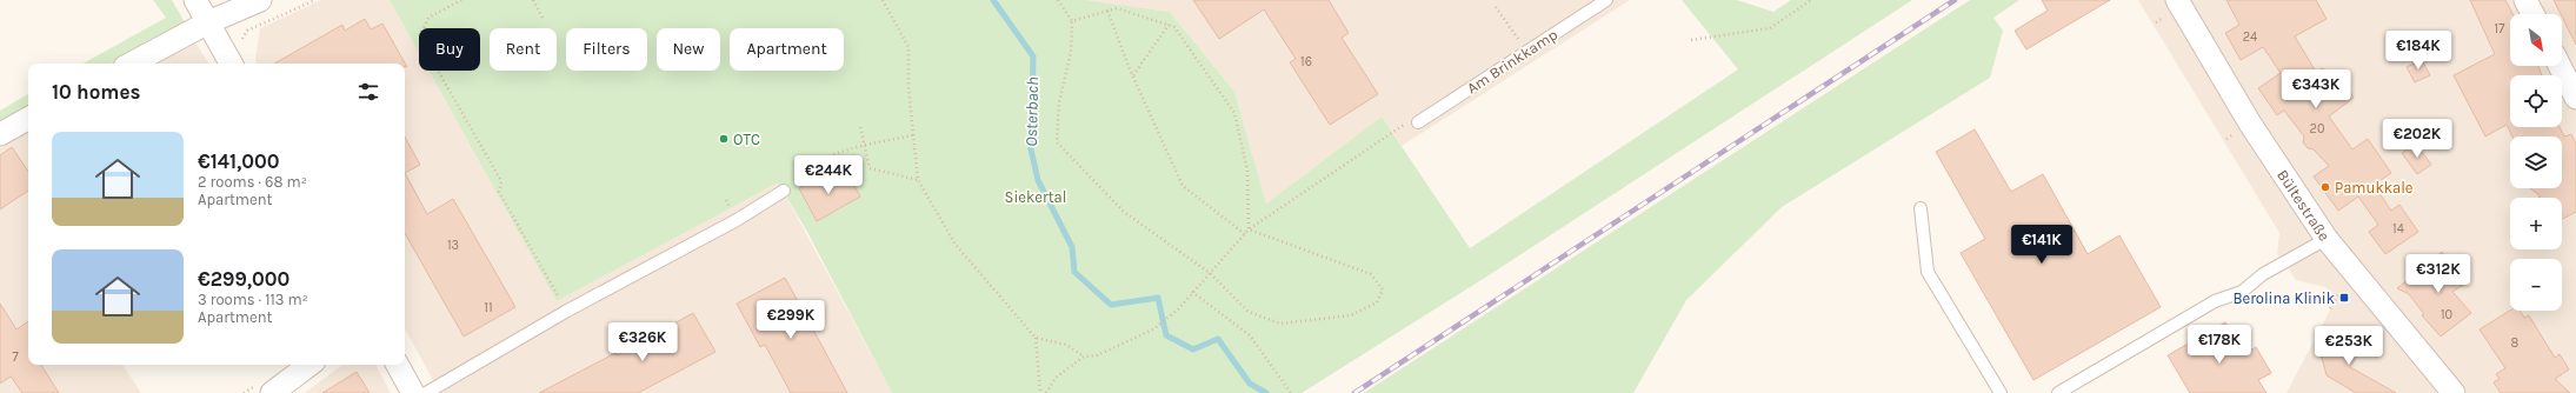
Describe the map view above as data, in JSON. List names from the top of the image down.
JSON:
{
  "streets": {
    "street": ["Bültestraße"],
    "lane": ["Am Brinkkamp"]
  },
  "water": ["Osterbach"],
  "parks": ["Siekertal"],
  "places": {
    "other": ["OTC", "Pamukkale"],
    "transit": ["Berolina Klinik"]
  },
  "house_numbers": [
    "17",
    "24",
    "16",
    "20",
    "14",
    "13",
    "11",
    "10",
    "8",
    "7"
  ],
  "north": "bottom right",
  "page": {
    "map_buttons": ["+", "−"],
    "chip": [
      "Buy",
      "Rent",
      "Filters",
      "New",
      "Apartment"
    ],
    "price": [
      "€184K",
      "€343K",
      "€202K",
      "€244K",
      "€141K",
      "€312K",
      "€299K",
      "€326K",
      "€178K",
      "€253K"
    ],
    "heading": "10 homes",
    "list": [
      {
        "name": "€141,000",
        "note": "2 rooms · 68 m² · Apartment"
      },
      {
        "name": "€299,000",
        "note": "3 rooms · 113 m² · Apartment"
      }
    ]
  }
}
